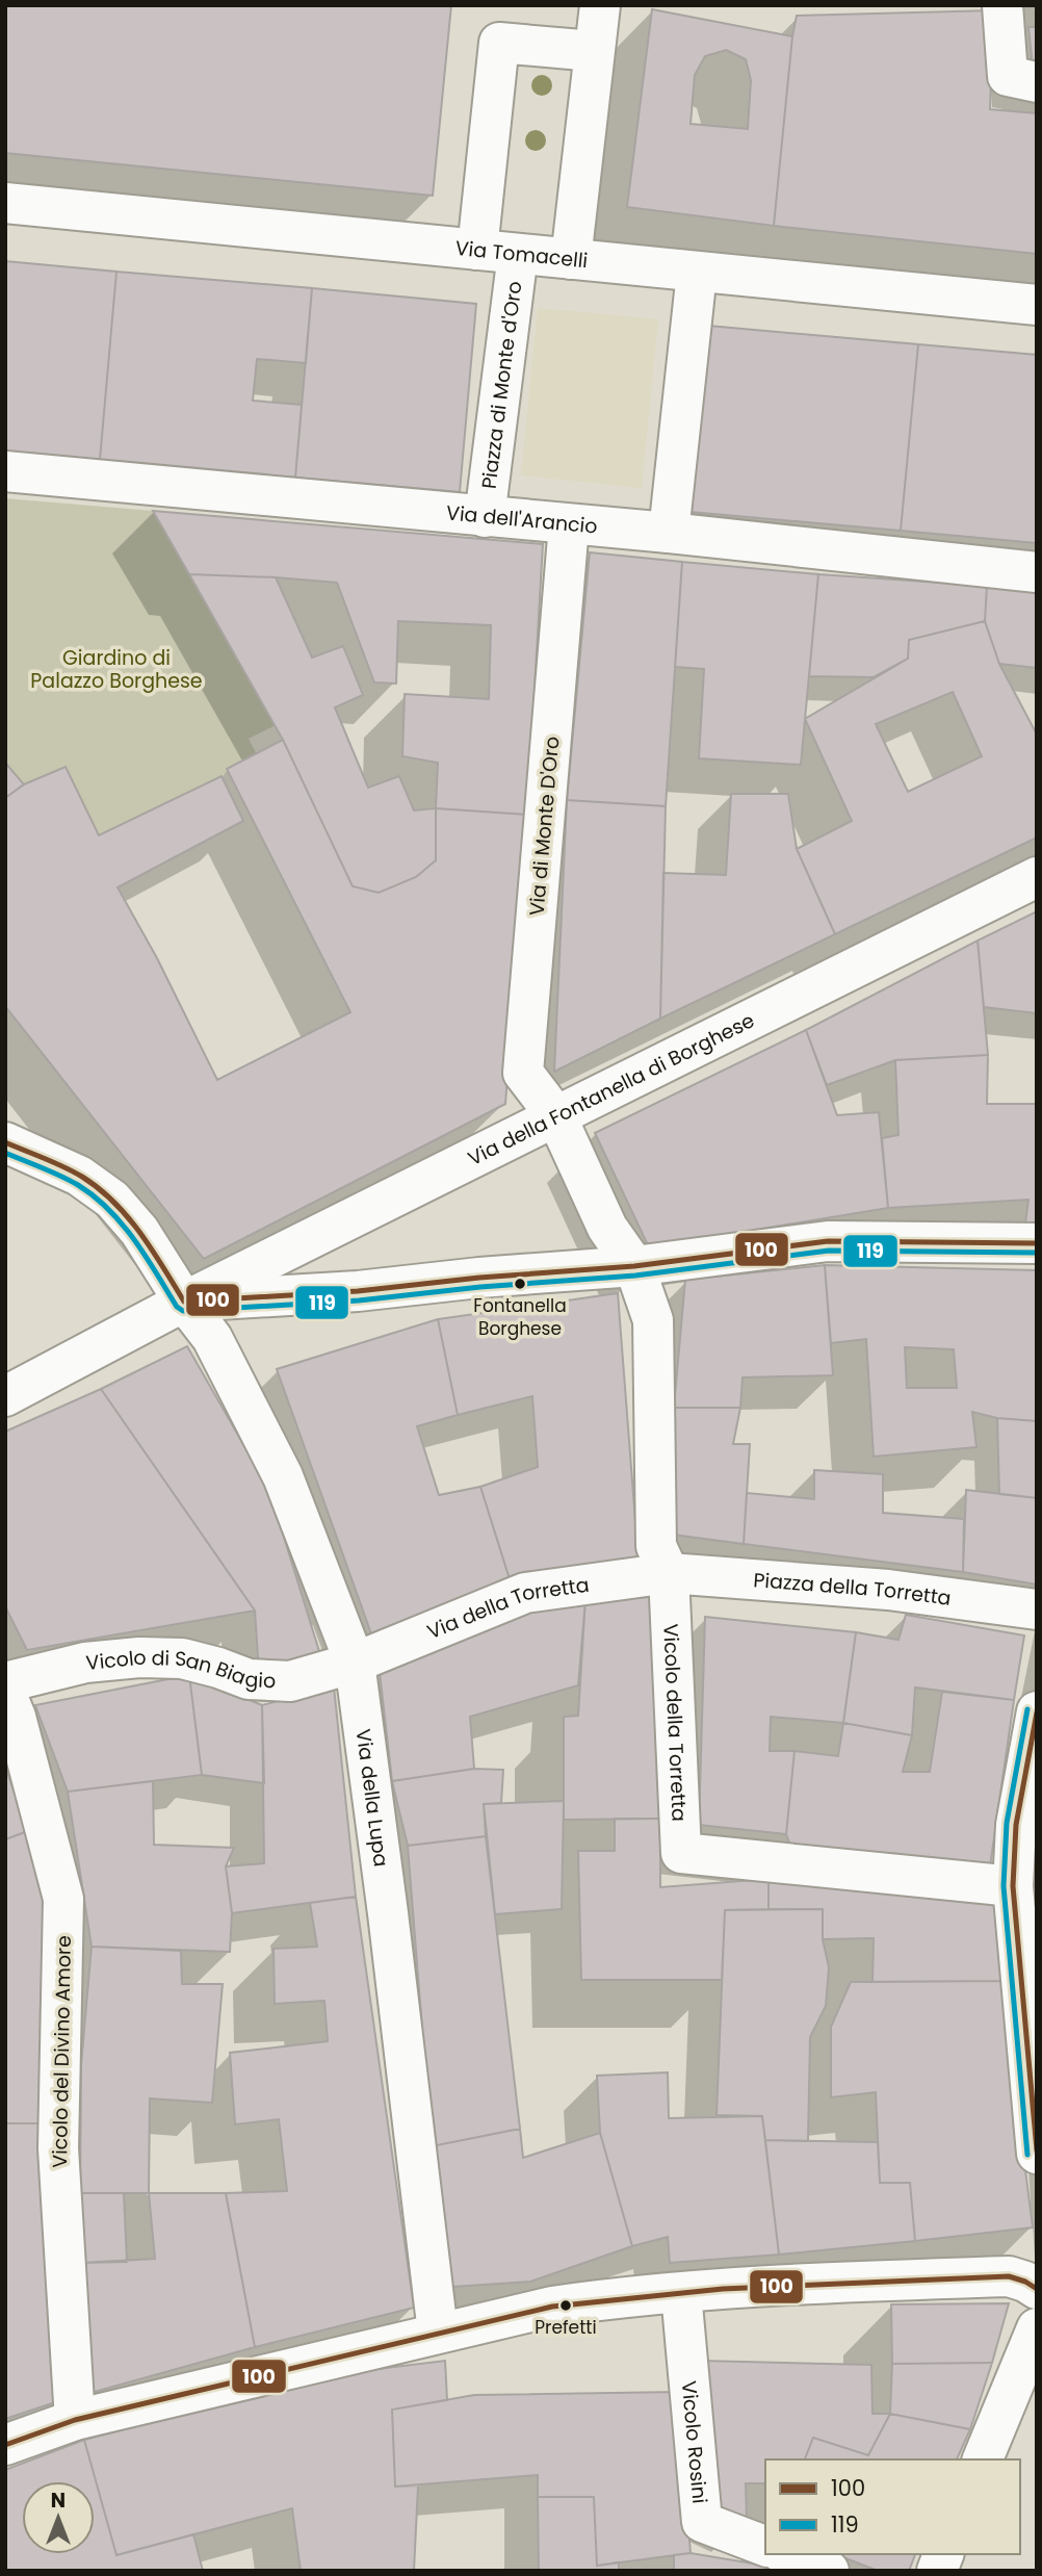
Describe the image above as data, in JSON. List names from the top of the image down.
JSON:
{
  "streets": {
    "street": [
      "Via Tomacelli",
      "Piazza di Monte d'Oro",
      "Via dell'Arancio",
      "Via di Monte D'Oro",
      "Via della Fontanella di Borghese",
      "Piazza della Torretta",
      "Via della Torretta",
      "Vicolo di San Biagio",
      "Vicolo della Torretta",
      "Via della Lupa",
      "Vicolo del Divino Amore",
      "Vicolo Rosini"
    ]
  },
  "crossings": [
    ["Via Tomacelli", "Piazza di Monte d'Oro"],
    ["Piazza di Monte d'Oro", "Via dell'Arancio"],
    ["Via dell'Arancio", "Via di Monte D'Oro"],
    ["Via di Monte D'Oro", "Via della Fontanella di Borghese"],
    ["Via di Monte D'Oro", "Vicolo della Torretta"],
    ["Via della Fontanella di Borghese", "Via della Lupa"],
    ["Piazza della Torretta", "Via della Torretta"],
    ["Piazza della Torretta", "Vicolo della Torretta"],
    ["Via della Torretta", "Vicolo di San Biagio"],
    ["Via della Torretta", "Vicolo della Torretta"],
    ["Via della Torretta", "Via della Lupa"],
    ["Vicolo di San Biagio", "Via della Lupa"]
  ],
  "parks": ["Giardino di Palazzo Borghese"],
  "places": ["Fontanella Borghese", "Prefetti"],
  "lines": ["transit line 100", "transit line 119"],
  "legend": ["100", "119"],
  "north": "top"
}
